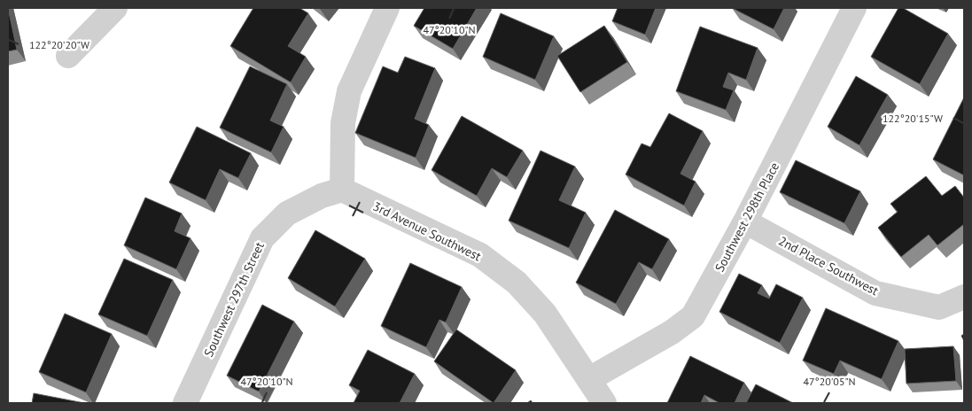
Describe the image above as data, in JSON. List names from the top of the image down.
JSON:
{
  "streets": {
    "street": [
      "Southwest 298th Place",
      "3rd Avenue Southwest",
      "2nd Place Southwest",
      "Southwest 297th Street"
    ]
  },
  "crossings": [
    ["Southwest 298th Place", "3rd Avenue Southwest"],
    ["Southwest 298th Place", "2nd Place Southwest"],
    ["3rd Avenue Southwest", "Southwest 297th Street"]
  ],
  "coordinates": [
    "47°20'10\"N",
    "122°20'20\"W",
    "122°20'15\"W",
    "47°20'05\"N"
  ]
}
